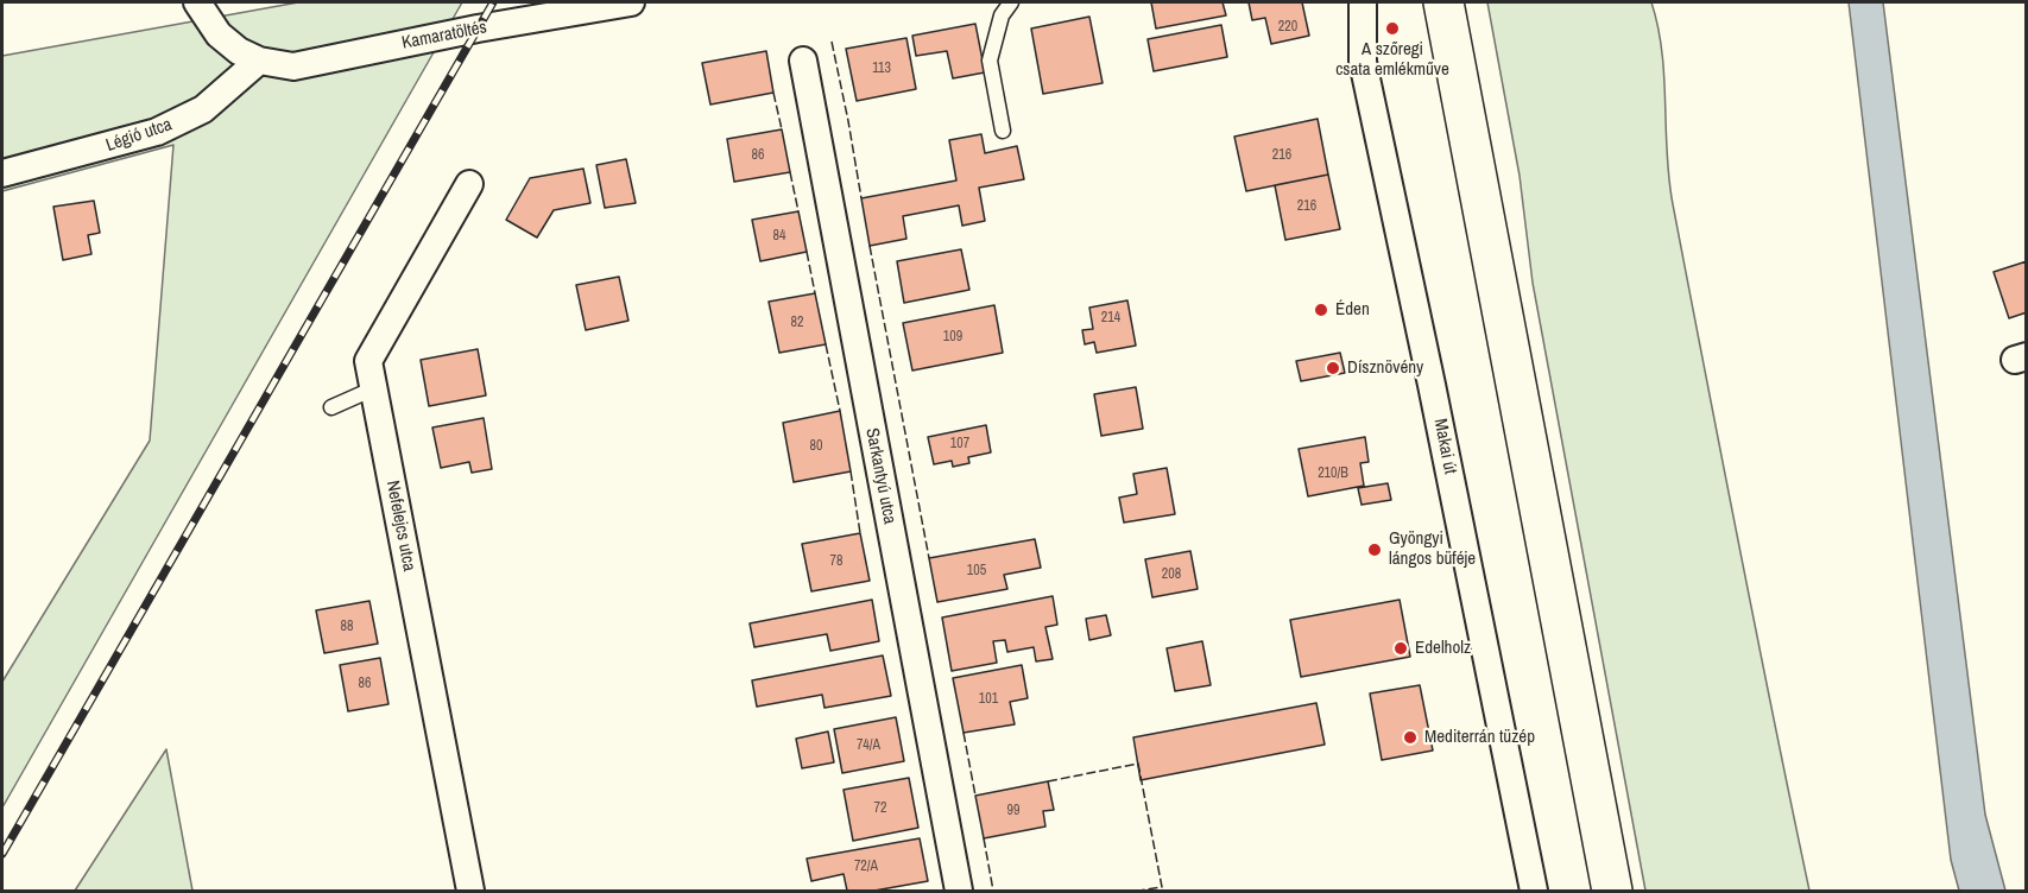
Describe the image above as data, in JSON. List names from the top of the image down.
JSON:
{
  "streets": {
    "street": [
      "Kamaratöltés",
      "Légió utca",
      "Makai út",
      "Sarkantyú utca",
      "Nefelejcs utca"
    ]
  },
  "crossings": [
    ["Kamaratöltés", "Légió utca"]
  ],
  "places": [
    "A szőregi csata emlékműve",
    "Éden",
    "Dísznövény",
    "Gyöngyi lángos büféje",
    "Edelholz",
    "Mediterrán tüzép"
  ],
  "house_numbers": [
    "220",
    "113",
    "86",
    "216",
    "216",
    "84",
    "214",
    "82",
    "109",
    "107",
    "80",
    "210/B",
    "78",
    "105",
    "208",
    "88",
    "86",
    "101",
    "74/A",
    "72",
    "99",
    "72/A"
  ]
}
